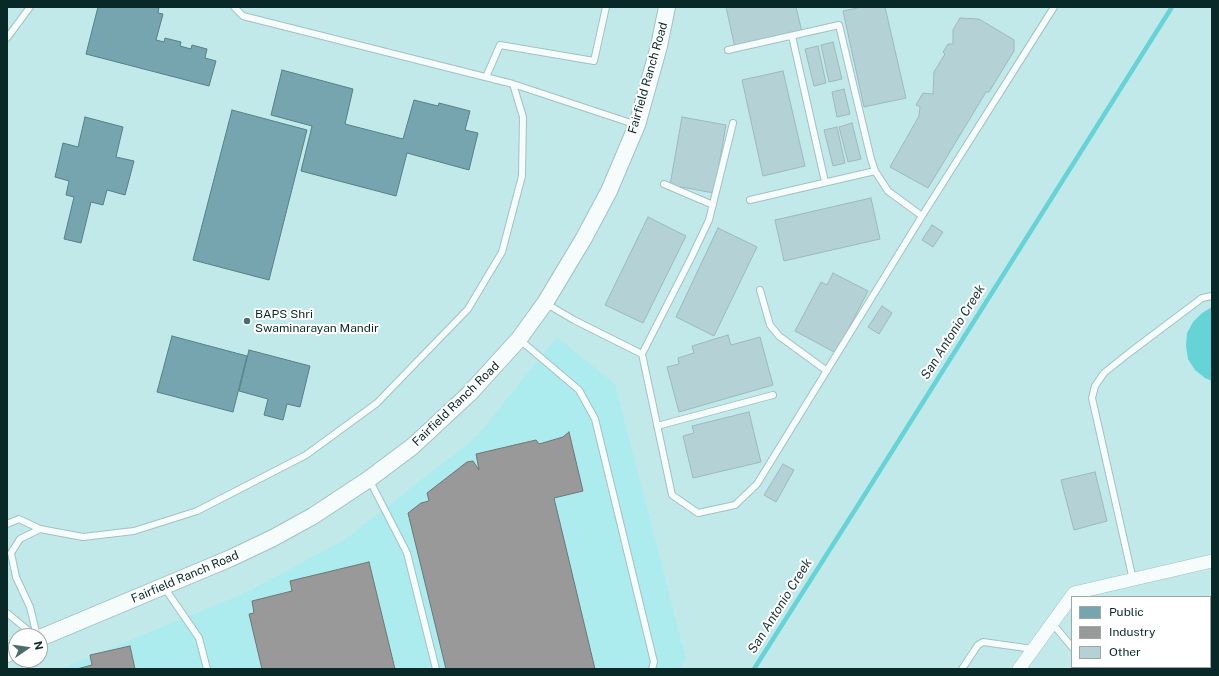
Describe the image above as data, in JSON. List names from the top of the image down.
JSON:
{
  "streets": {
    "street": ["Fairfield Ranch Road"]
  },
  "water": ["San Antonio Creek"],
  "places": ["BAPS Shri Swaminarayan Mandir"],
  "legend": ["Public", "Industry", "Other"],
  "north": "right"
}
